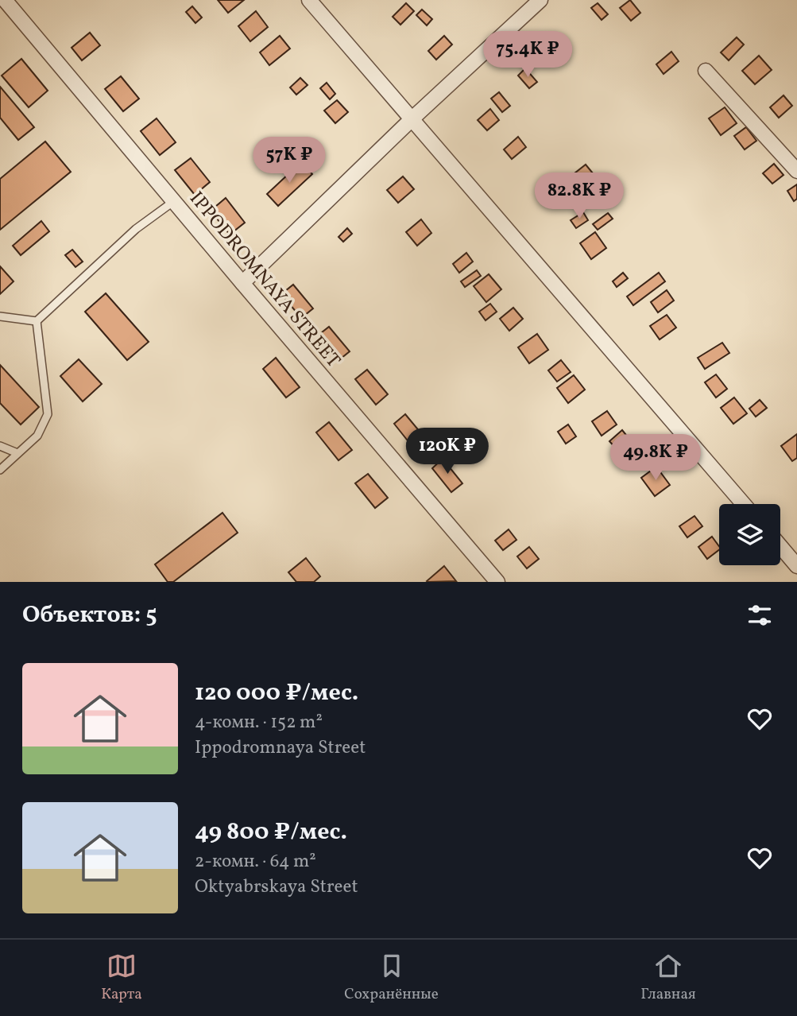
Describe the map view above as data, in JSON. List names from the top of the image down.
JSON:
{
  "streets": {
    "street": ["IPPODROMNAYA STREET"]
  },
  "page": {
    "price": [
      "75.4K ₽",
      "57K ₽",
      "82.8K ₽",
      "120K ₽",
      "49.8K ₽"
    ],
    "heading": "Объектов: 5",
    "list": [
      {
        "name": "120 000 ₽/мес.",
        "note": "4-комн. · 152 m² · Ippodromnaya Street"
      },
      {
        "name": "49 800 ₽/мес.",
        "note": "2-комн. · 64 m² · Oktyabrskaya Street"
      }
    ],
    "tabs": ["Карта", "Сохранённые", "Главная"]
  }
}
